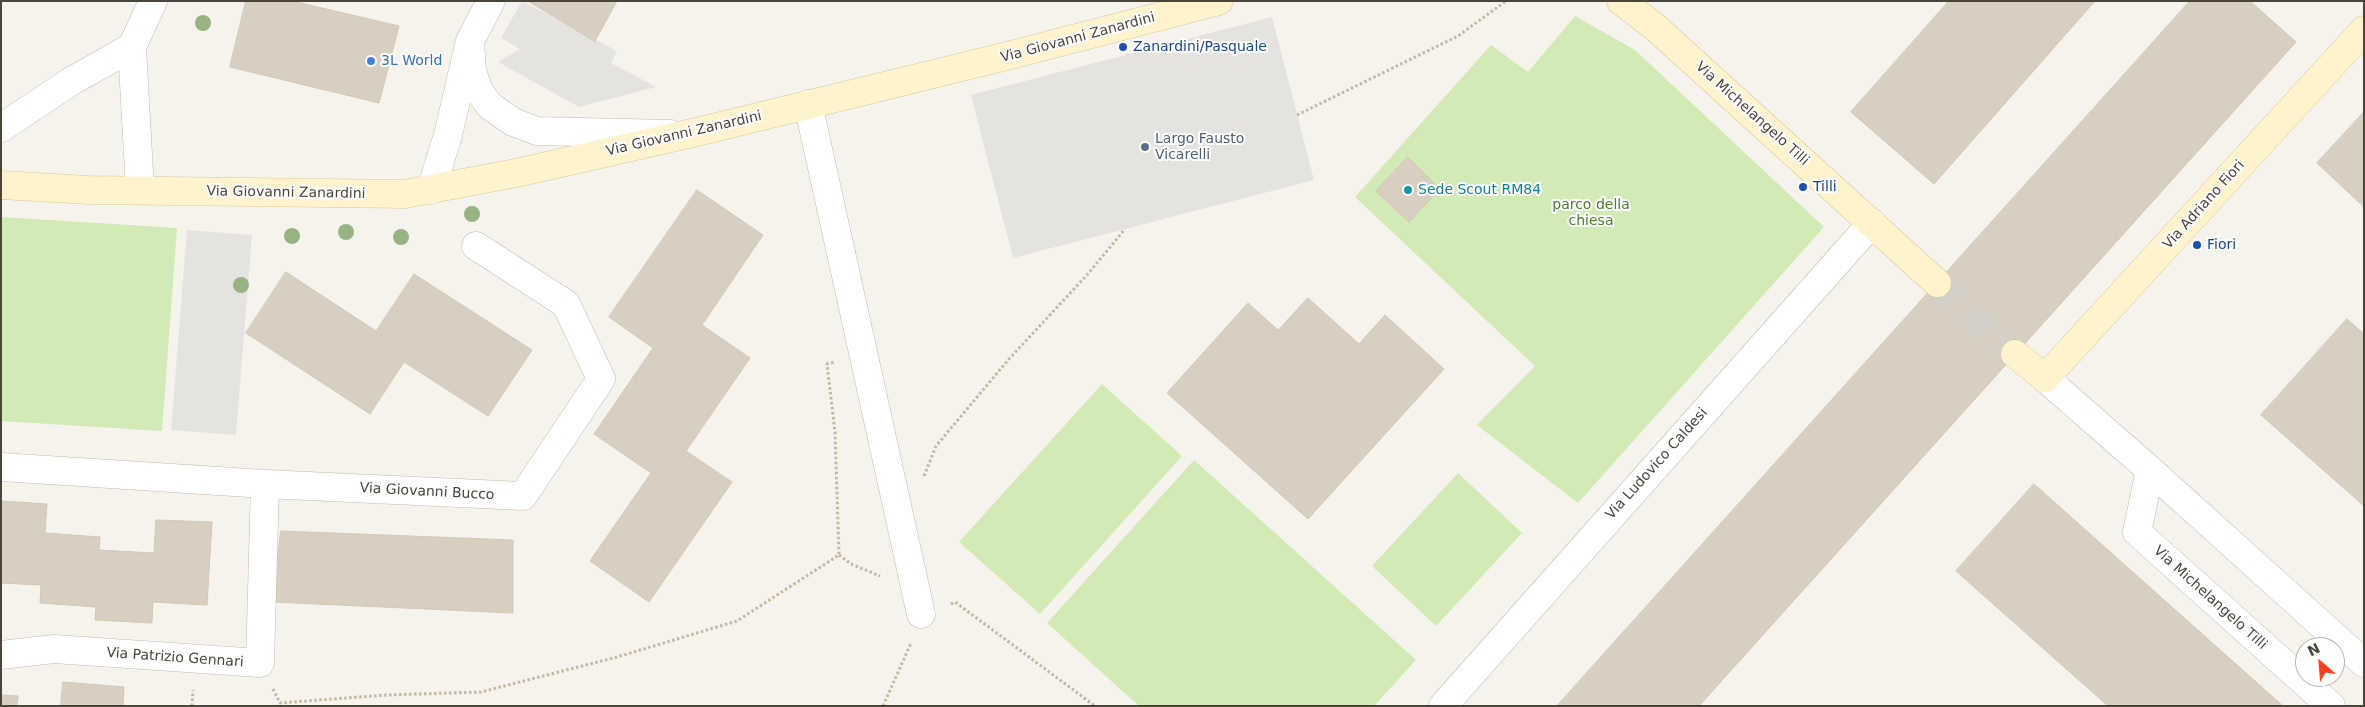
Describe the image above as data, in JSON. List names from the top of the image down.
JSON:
{
  "streets": {
    "street": [
      "Via Giovanni Zanardini",
      "Via Michelangelo Tilli",
      "Via Adriano Fiori",
      "Via Ludovico Caldesi",
      "Via Giovanni Bucco",
      "Via Patrizio Gennari"
    ]
  },
  "crossings": [
    ["Via Michelangelo Tilli", "Via Ludovico Caldesi"],
    ["Via Giovanni Bucco", "Via Patrizio Gennari"]
  ],
  "parks": ["parco della chiesa"],
  "places": [
    "Zanardini/Pasquale",
    "3L World",
    "Largo Fausto Vicarelli",
    "Tilli",
    "Sede Scout RM84",
    "Fiori"
  ],
  "north": "top left"
}
